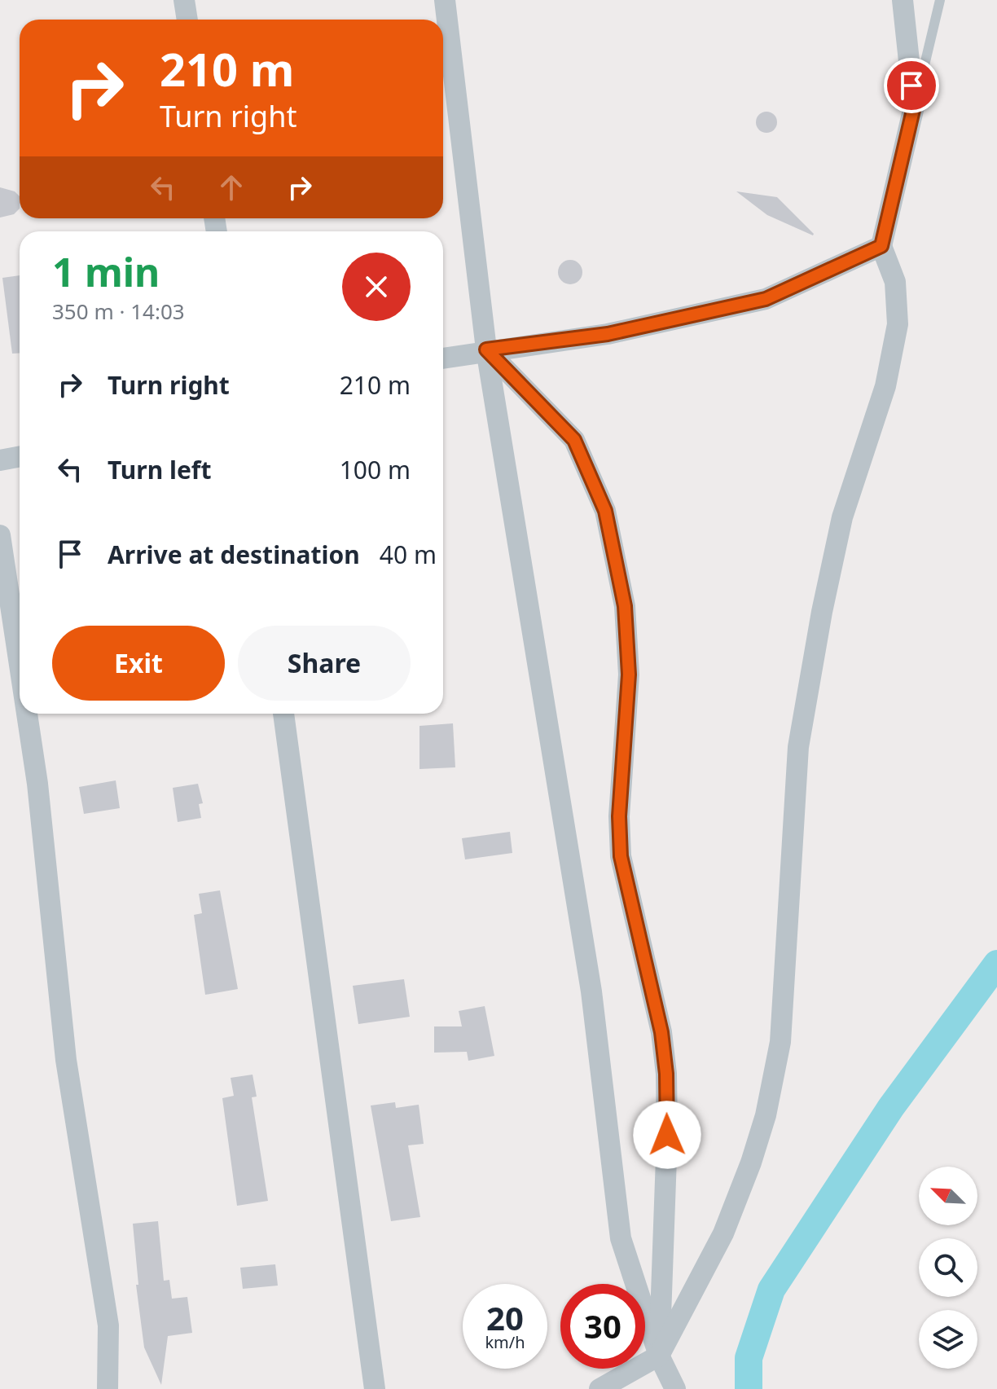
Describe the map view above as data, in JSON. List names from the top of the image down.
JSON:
{
  "north": "top left",
  "page": {
    "turn": ["210 m", "Turn right"],
    "heading": ["1 min", "350 m · 14:03"],
    "list": [
      {
        "name": "Turn right",
        "value": "210 m"
      },
      {
        "name": "Turn left",
        "value": "100 m"
      },
      {
        "name": "Arrive at destination",
        "value": "40 m"
      }
    ],
    "buttons": ["Exit", "Share"],
    "speed": "20 km/h",
    "limit": "30"
  }
}
